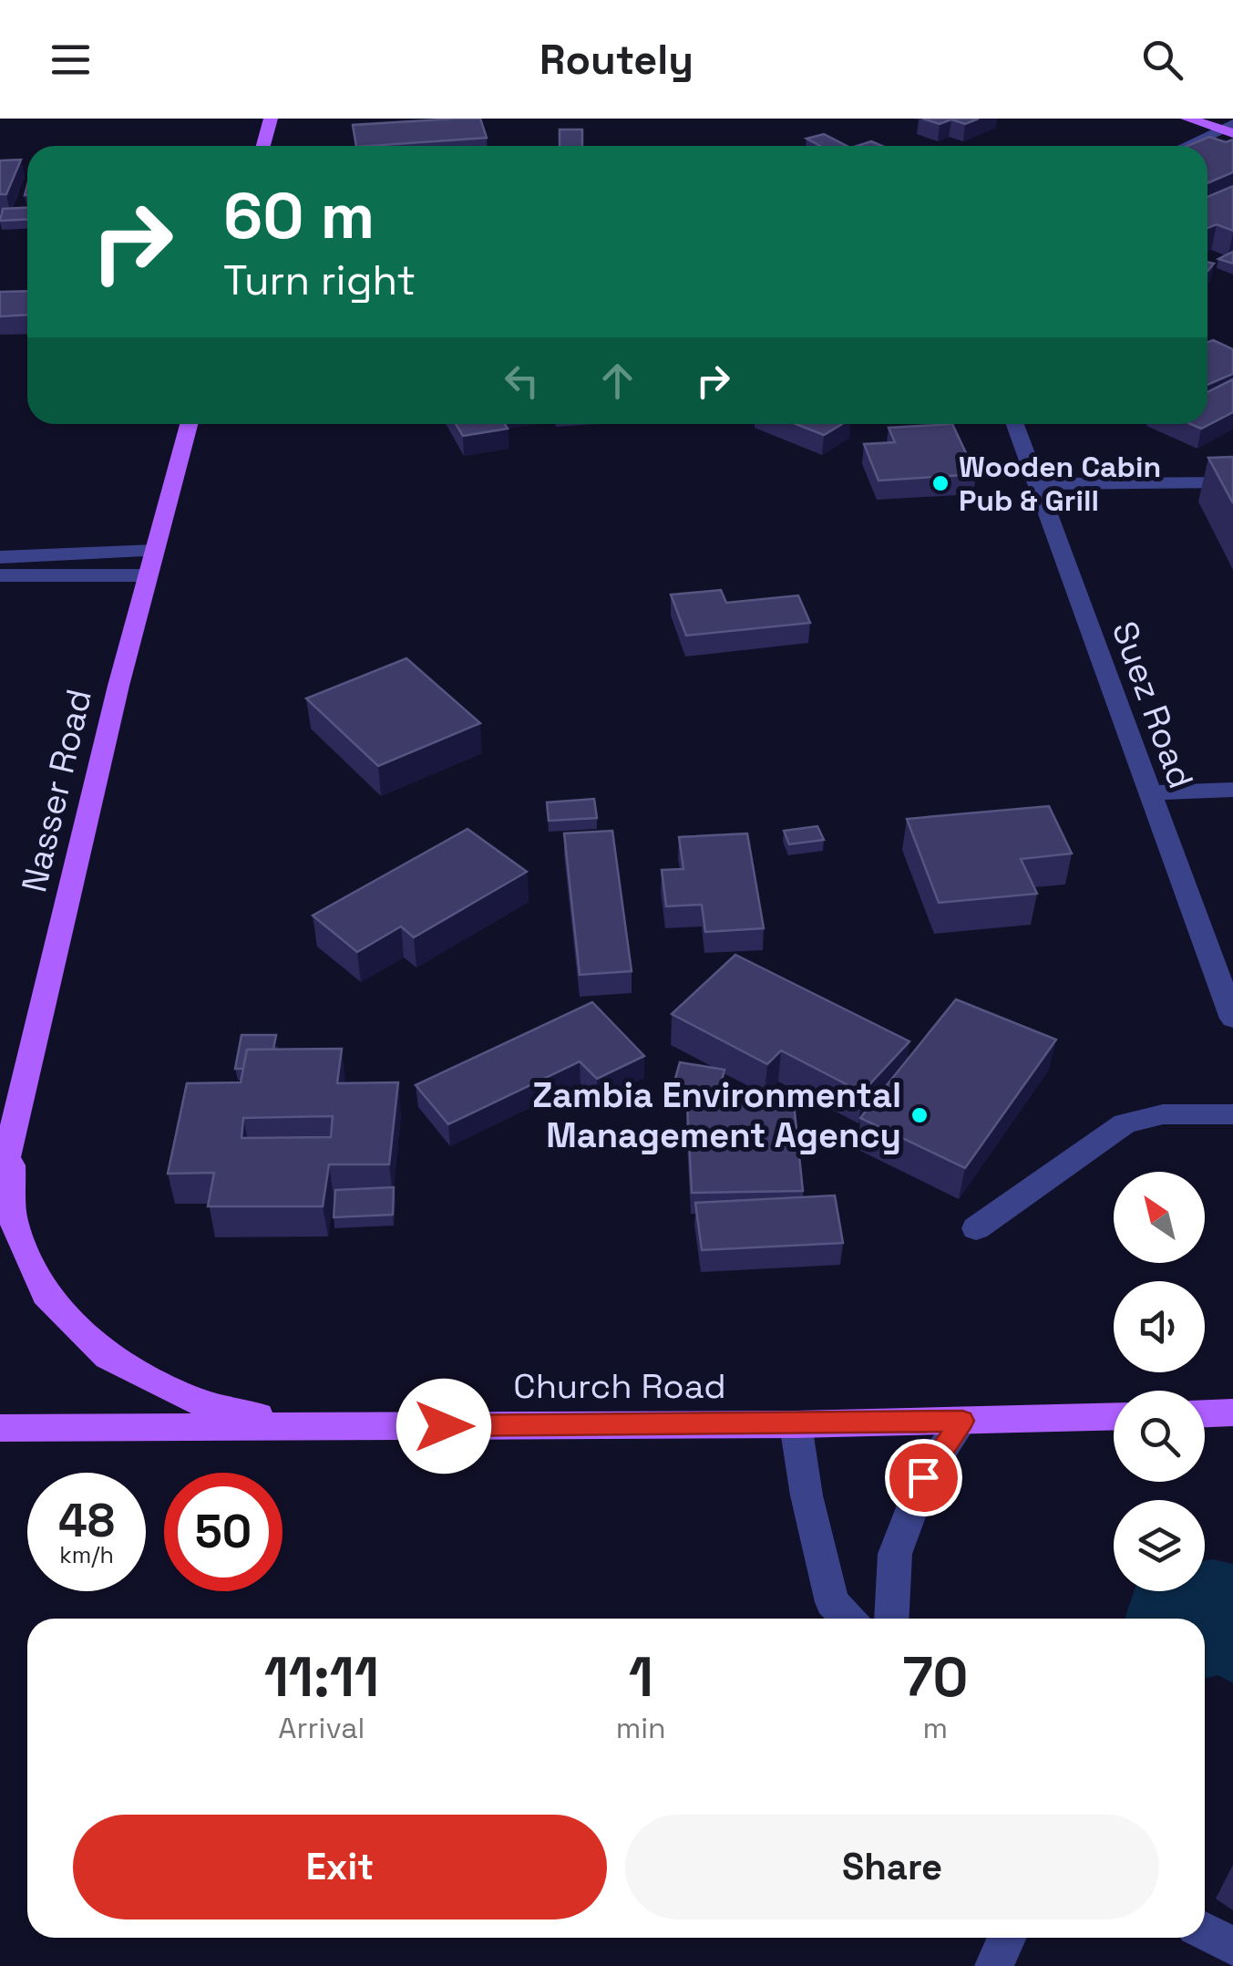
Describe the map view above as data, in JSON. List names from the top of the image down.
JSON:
{
  "streets": {
    "main road": ["Nasser Road", "Church Road"],
    "street": ["Suez Road"]
  },
  "places": ["Wooden Cabin Pub & Grill", "Zambia Environmental Management Agency"],
  "north": "top left",
  "page": {
    "header": "Routely",
    "turn": ["60 m", "Turn right"],
    "speed": "48 km/h",
    "limit": "50",
    "eta": [
      "11:11",
      "Arrival",
      "1",
      "min",
      "70",
      "m"
    ],
    "buttons": ["Exit", "Share"]
  }
}
